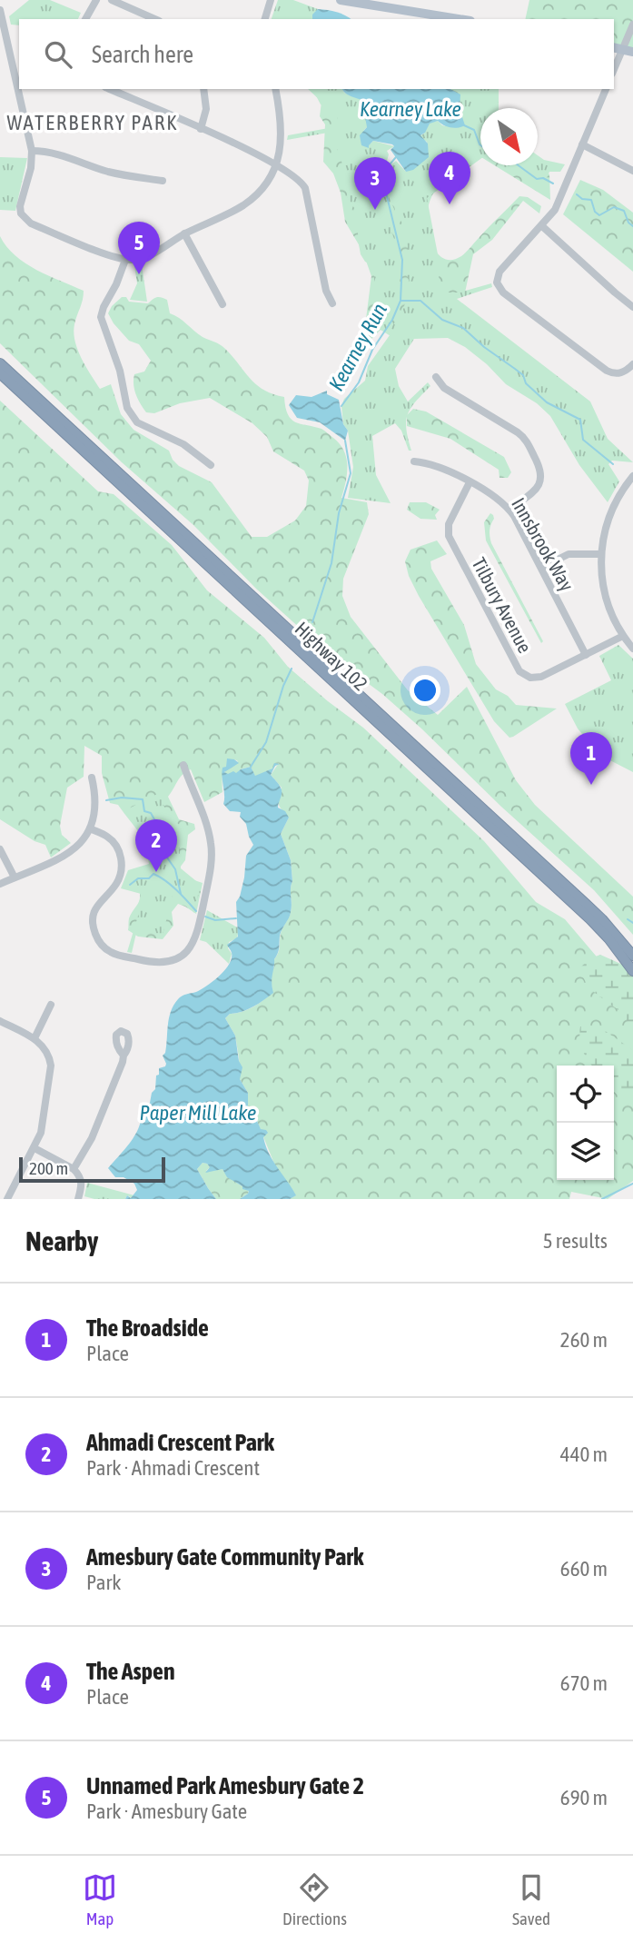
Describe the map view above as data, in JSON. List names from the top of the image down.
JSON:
{
  "streets": {
    "highway": ["Highway 102"],
    "street": ["Innsbrook Way", "Tilbury Avenue"]
  },
  "crossings": [
    ["Innsbrook Way", "Tilbury Avenue"]
  ],
  "districts": ["WATERBERRY PARK"],
  "water": ["Kearney Lake", "Kearney Run", "Paper Mill Lake"],
  "scale_bar": "200 m",
  "north": "bottom right",
  "page": {
    "search": "Search here",
    "pins": [
      "4",
      "3",
      "5",
      "1",
      "2"
    ],
    "scale": "200 m",
    "heading": ["Nearby", "5 results"],
    "list": [
      {
        "mark": "1",
        "name": "The Broadside",
        "note": "Place",
        "value": "260 m"
      },
      {
        "mark": "2",
        "name": "Ahmadi Crescent Park",
        "note": "Park · Ahmadi Crescent",
        "value": "440 m"
      },
      {
        "mark": "3",
        "name": "Amesbury Gate Community Park",
        "note": "Park",
        "value": "660 m"
      },
      {
        "mark": "4",
        "name": "The Aspen",
        "note": "Place",
        "value": "670 m"
      },
      {
        "mark": "5",
        "name": "Unnamed Park Amesbury Gate 2",
        "note": "Park · Amesbury Gate",
        "value": "690 m"
      }
    ],
    "nav": ["Map", "Directions", "Saved"]
  }
}
